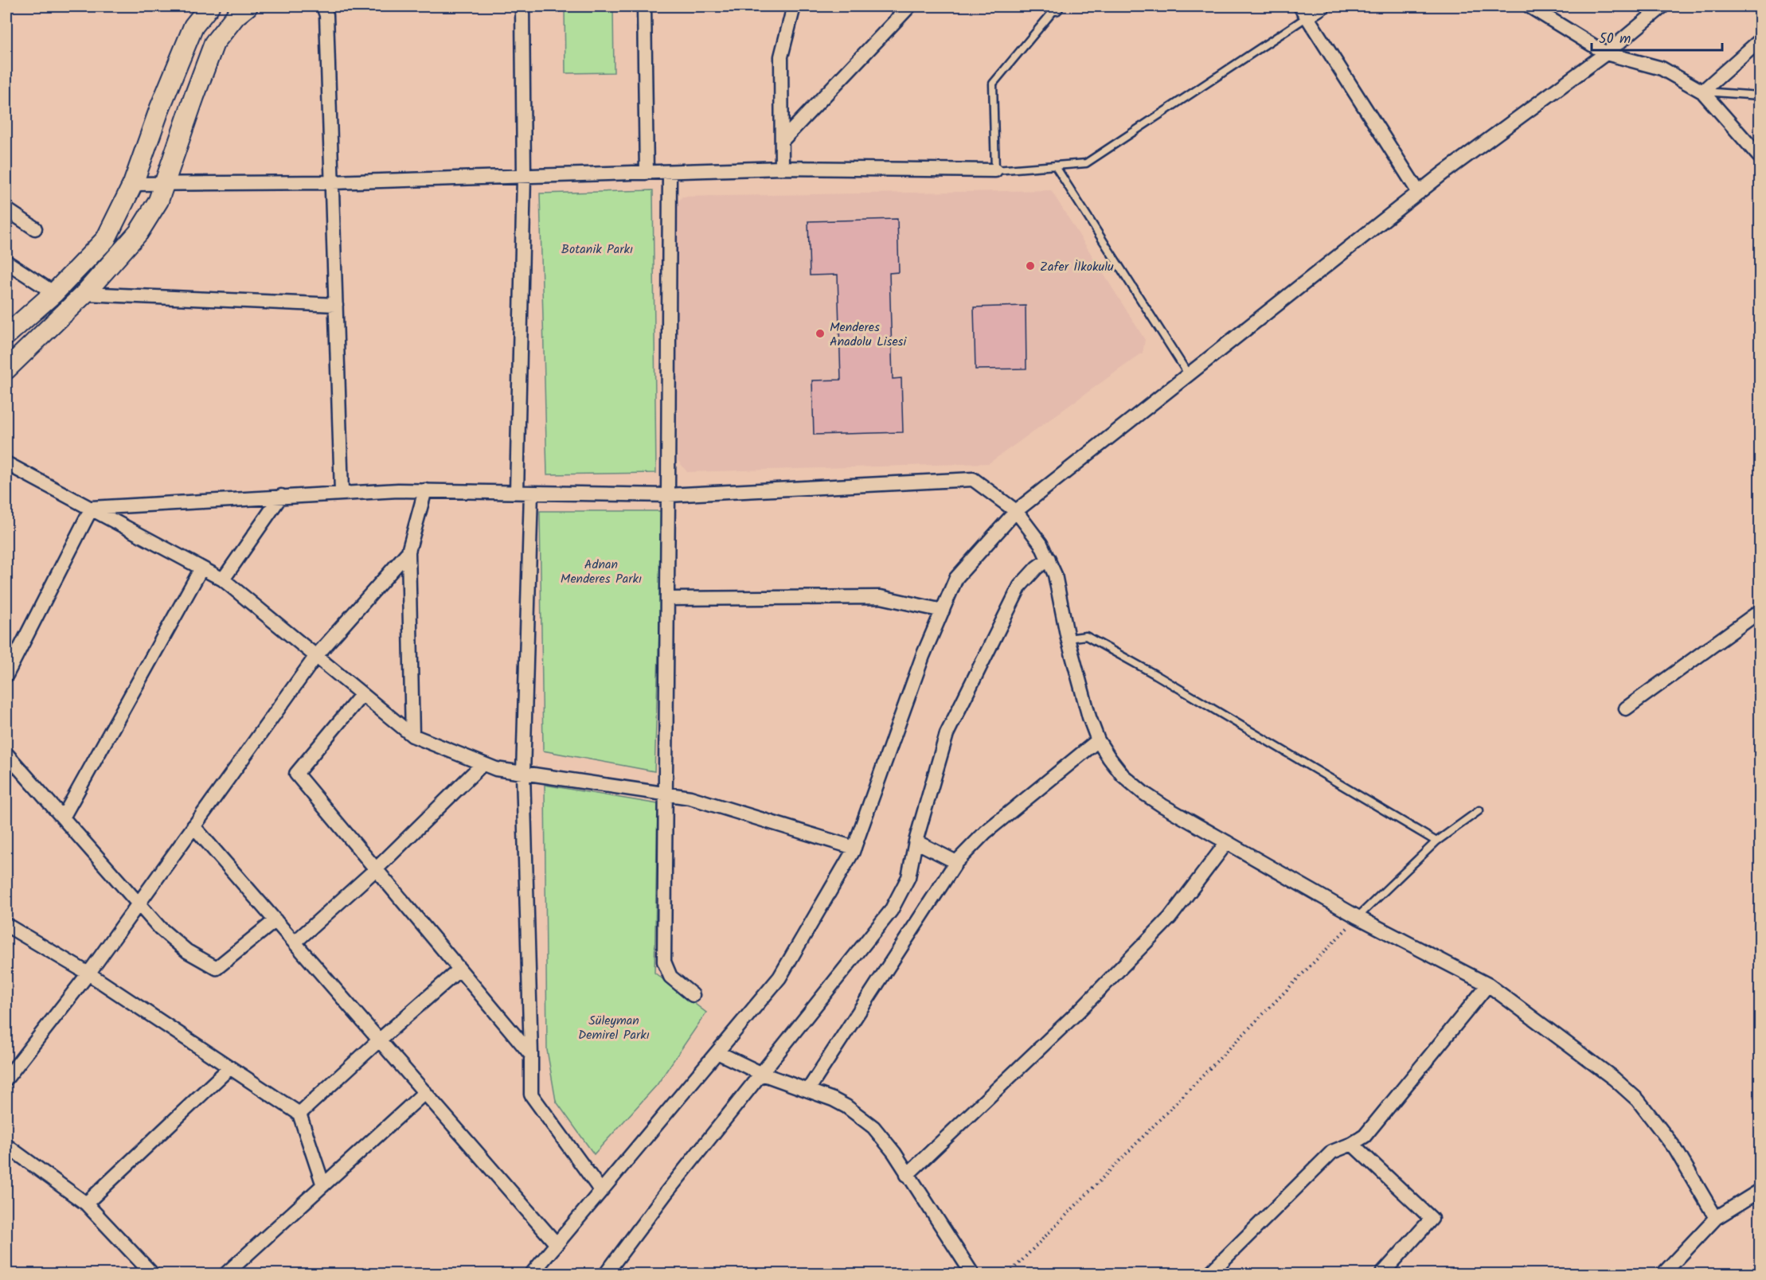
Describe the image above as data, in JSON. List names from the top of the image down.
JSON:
{
  "parks": ["Botanik Parkı", "Adnan Menderes Parkı", "Süleyman Demirel Parkı"],
  "places": ["Zafer İlkokulu", "Menderes Anadolu Lisesi"],
  "scale_bar": "50 m"
}
